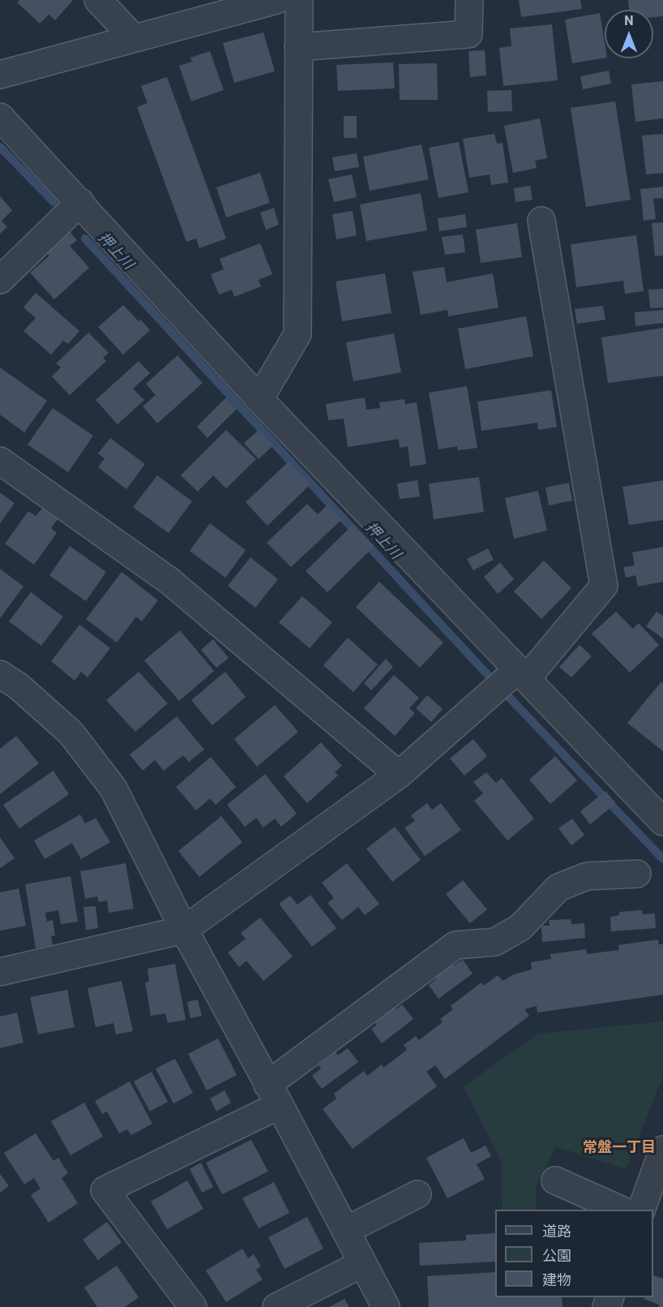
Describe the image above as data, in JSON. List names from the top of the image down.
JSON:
{
  "districts": ["常盤一丁目"],
  "water": ["押上川"],
  "legend": ["道路", "公園", "建物"],
  "north": "top"
}
